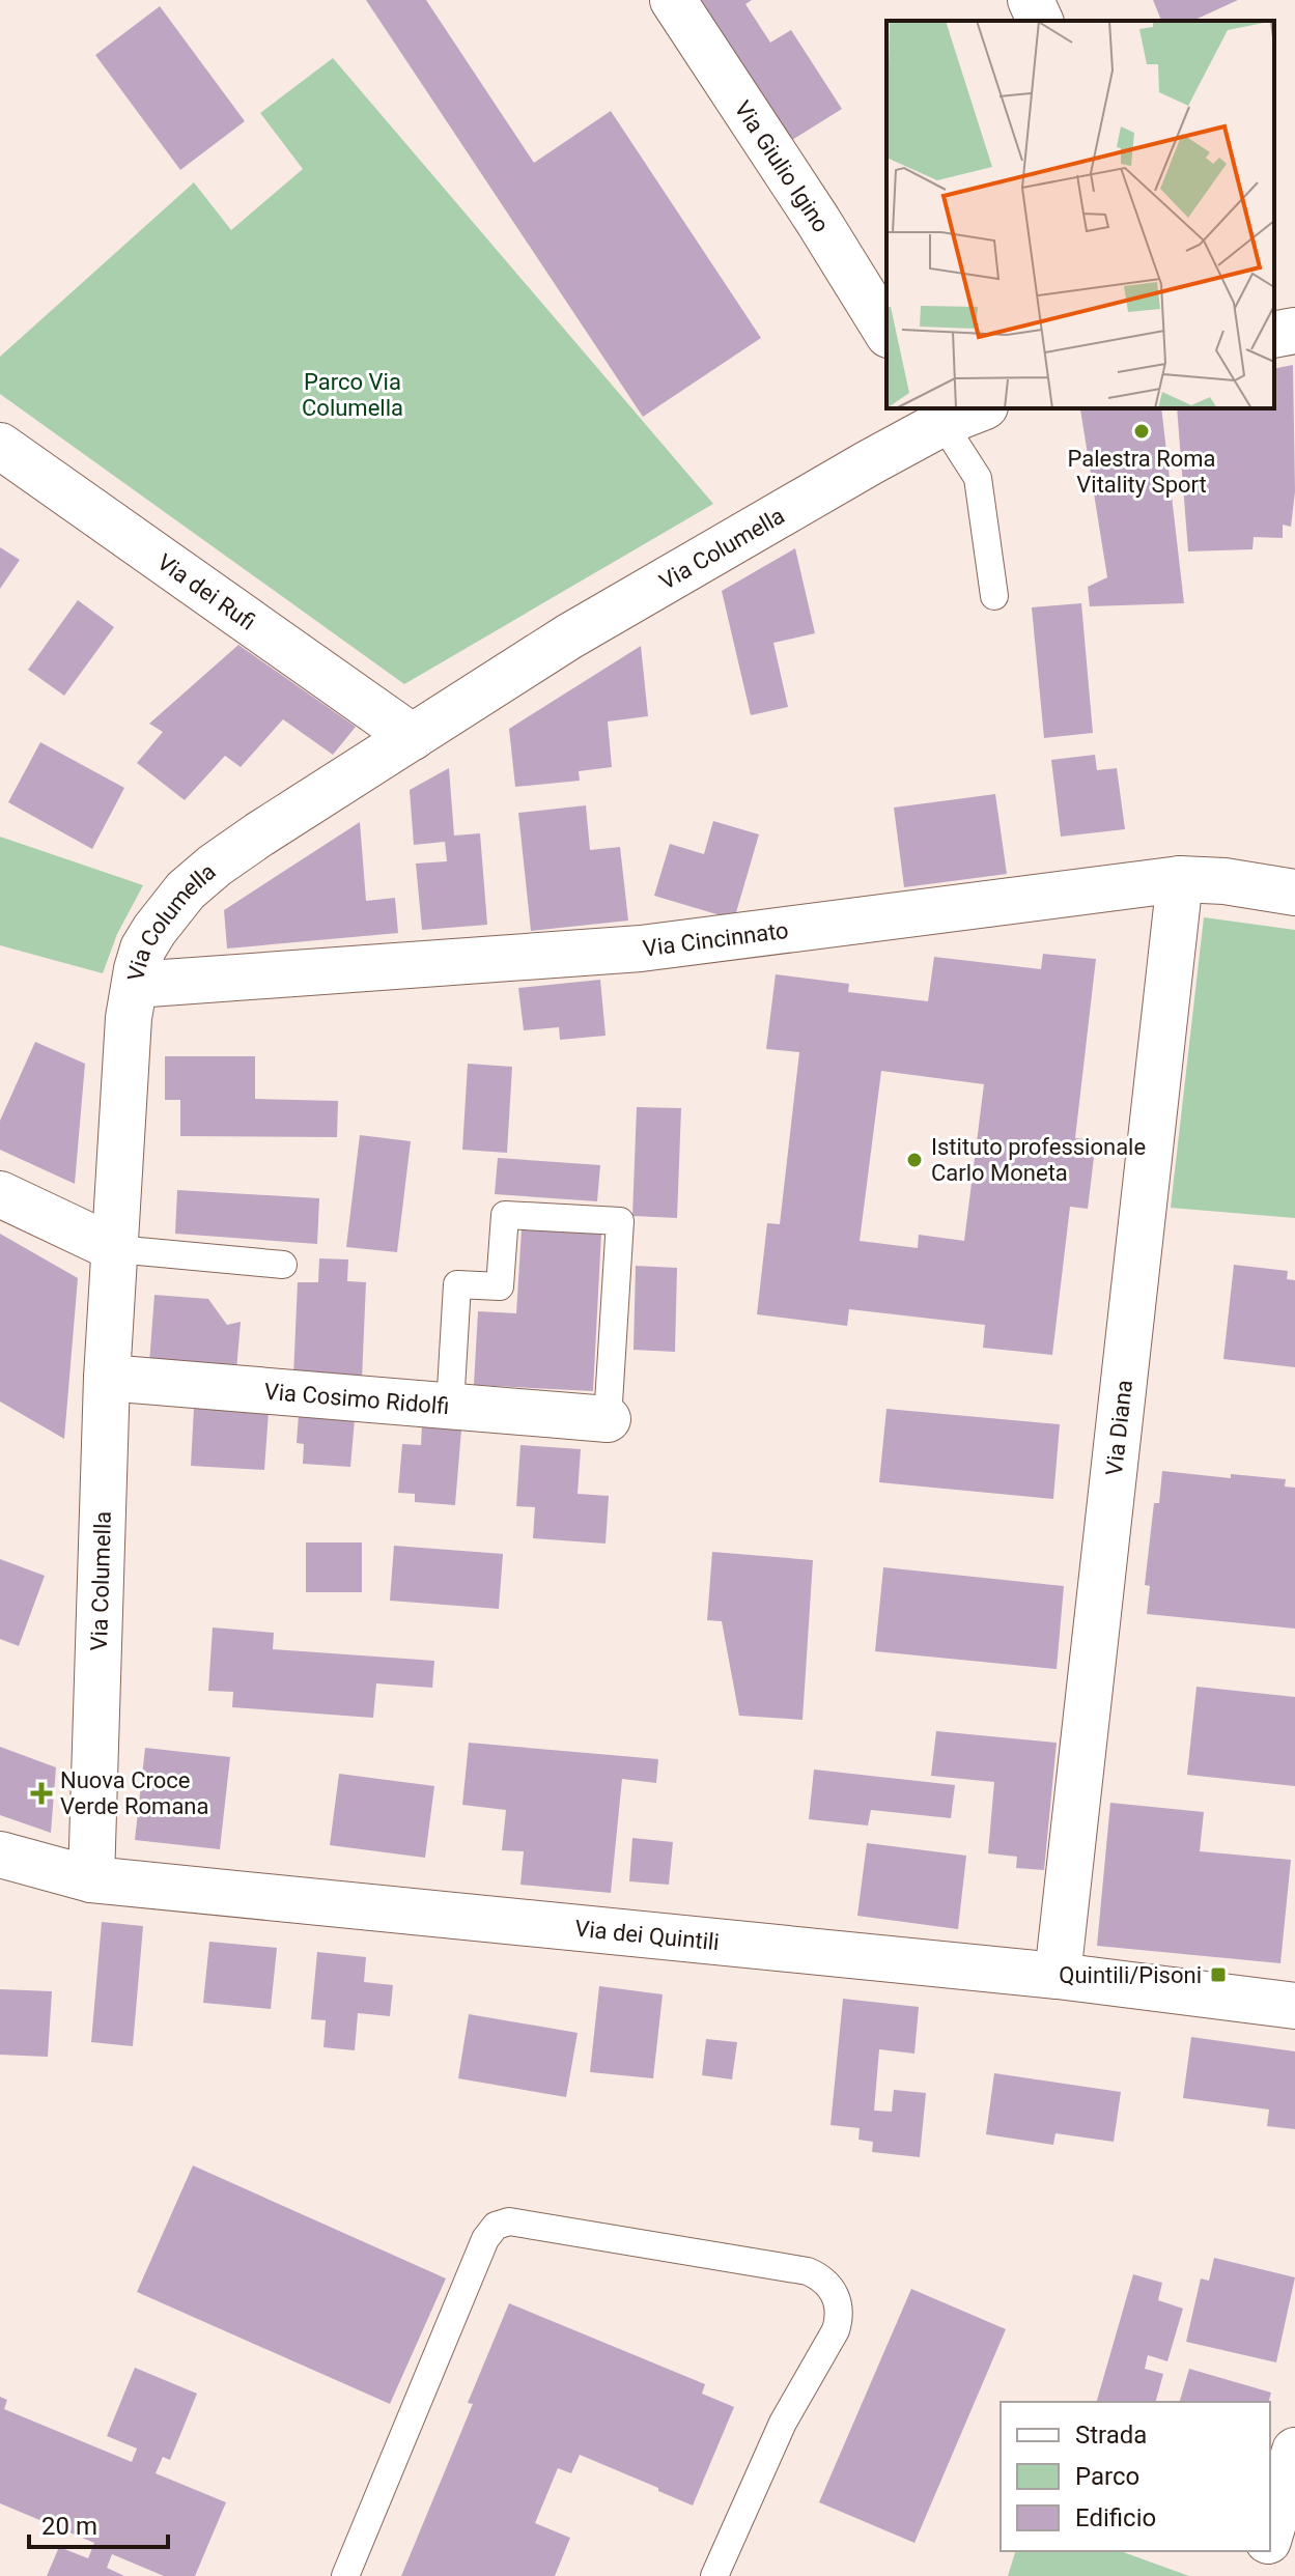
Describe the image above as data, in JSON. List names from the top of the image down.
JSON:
{
  "streets": {
    "street": [
      "Via Giulio Igino",
      "Via Columella",
      "Via dei Rufi",
      "Via Cincinnato",
      "Via Cosimo Ridolfi",
      "Via Diana",
      "Via dei Quintili"
    ]
  },
  "crossings": [
    ["Via Columella", "Via dei Rufi"],
    ["Via Columella", "Via Cincinnato"],
    ["Via Columella", "Via Cosimo Ridolfi"],
    ["Via Columella", "Via dei Quintili"],
    ["Via Cincinnato", "Via Diana"],
    ["Via Diana", "Via dei Quintili"]
  ],
  "parks": ["Parco Via Columella"],
  "places": {
    "other": ["Palestra Roma Vitality Sport", "Istituto professionale Carlo Moneta"],
    "health": ["Nuova Croce Verde Romana"],
    "transit": ["Quintili/Pisoni"]
  },
  "legend": ["Strada", "Parco", "Edificio"],
  "scale_bar": "20 m"
}
